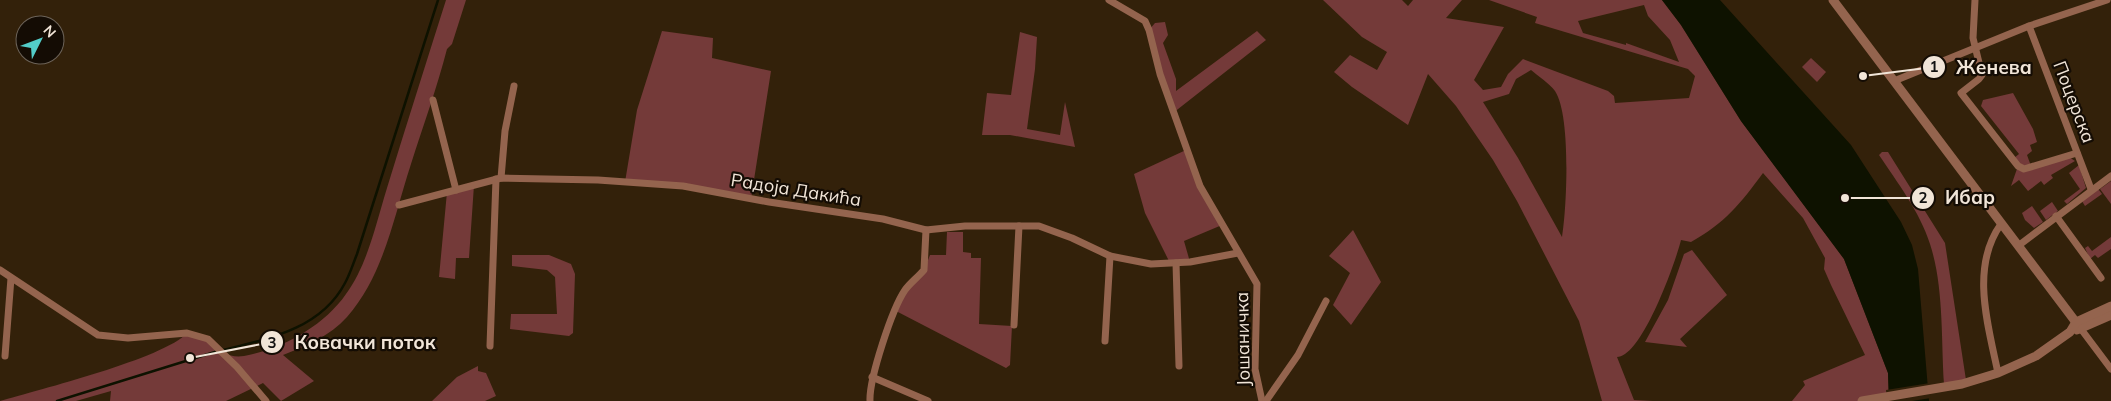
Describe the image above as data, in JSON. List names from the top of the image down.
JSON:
{
  "streets": {
    "street": ["Поцерска", "Радоја Дакића", "Јошаничка"]
  },
  "places": ["Женева", "Ибар", "Ковачки поток"],
  "north": "top right"
}
